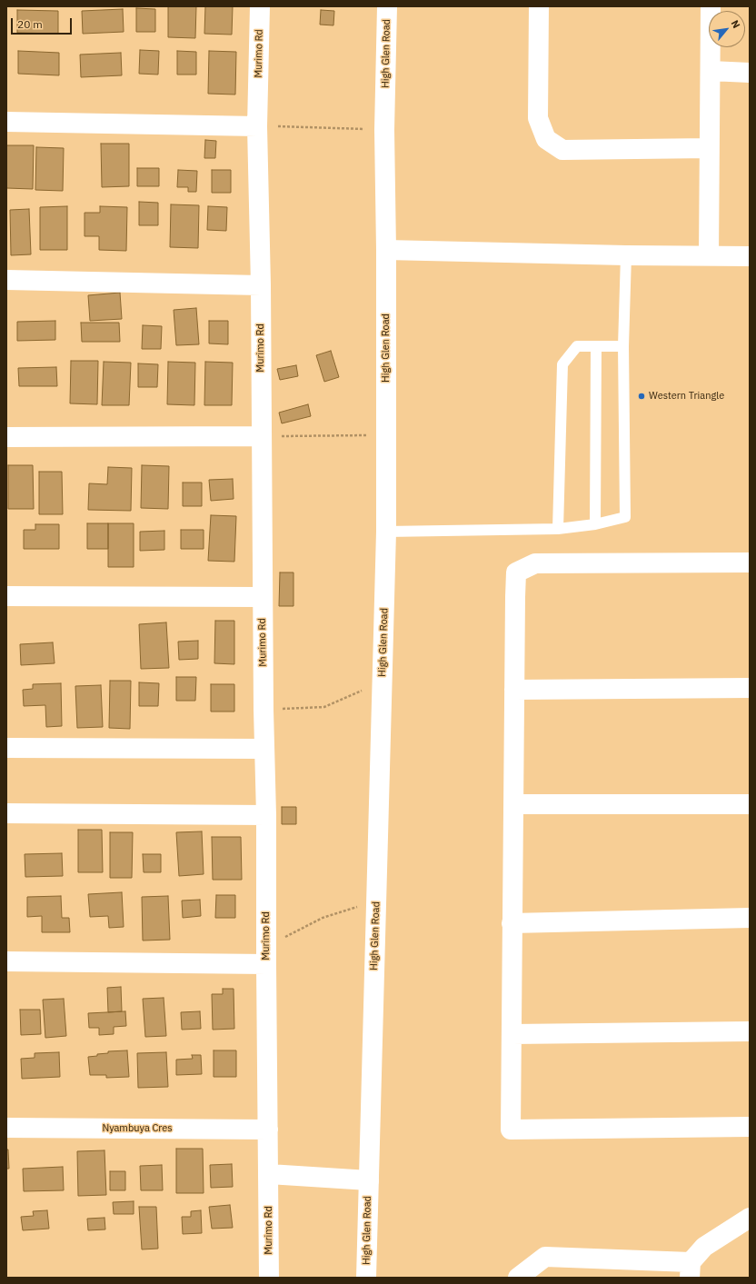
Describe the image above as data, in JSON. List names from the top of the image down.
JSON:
{
  "streets": {
    "street": ["Murimo Rd", "High Glen Road", "Nyambuya Cres"]
  },
  "crossings": [
    ["Murimo Rd", "Nyambuya Cres"]
  ],
  "places": ["Western Triangle"],
  "scale_bar": "20 m",
  "north": "top right"
}
